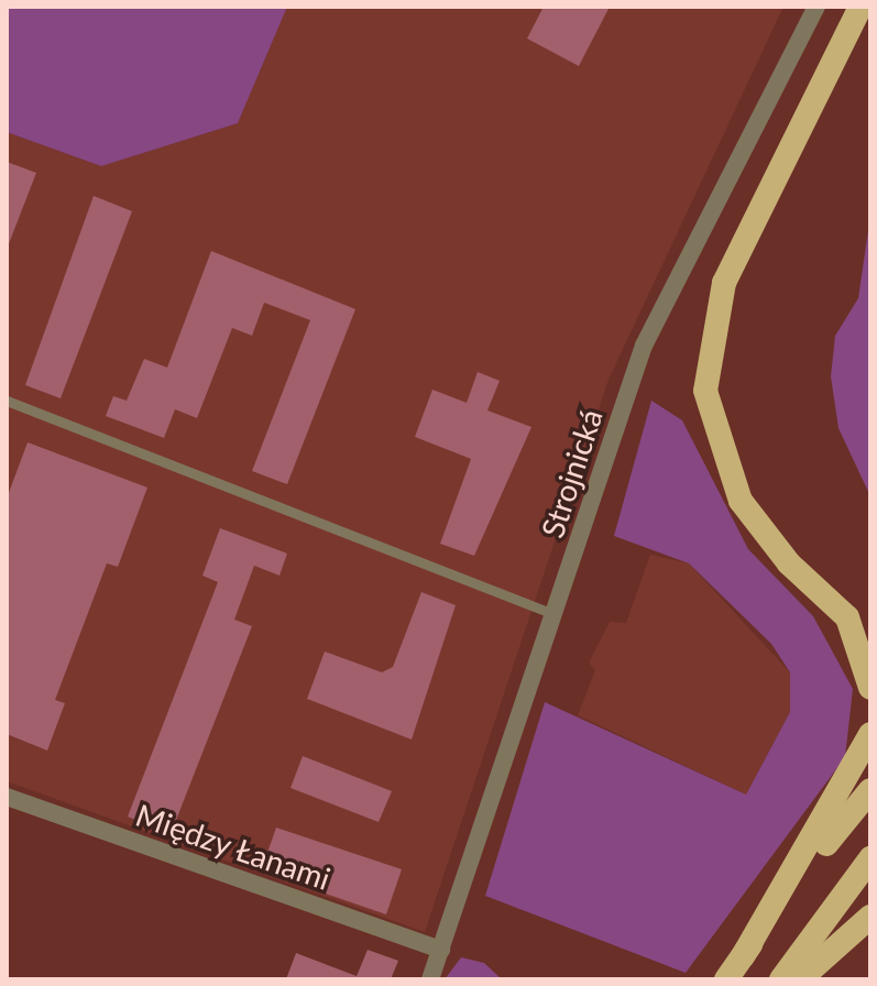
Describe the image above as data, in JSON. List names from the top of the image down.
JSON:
{
  "streets": {
    "street": ["Strojnická", "Między Łanami"]
  },
  "crossings": [
    ["Strojnická", "Między Łanami"]
  ]
}
